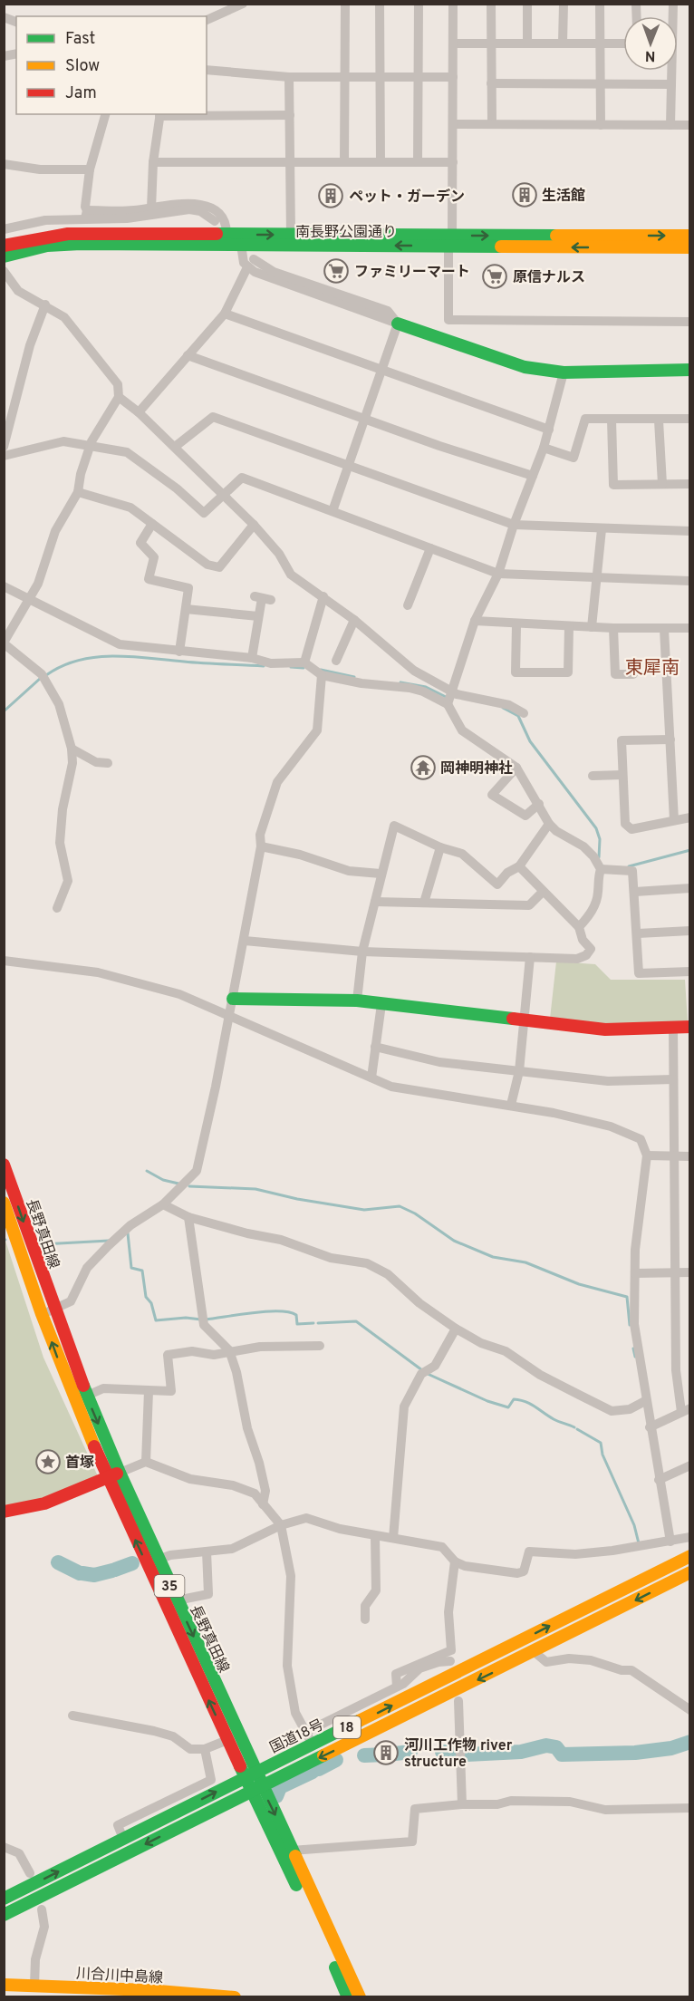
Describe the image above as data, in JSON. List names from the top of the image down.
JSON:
{
  "streets": {
    "main road": [
      "南長野公園通り",
      "長野真田線",
      "35",
      "18",
      "国道18号",
      "川合川中島線"
    ]
  },
  "crossings": [
    ["長野真田線", "国道18号"]
  ],
  "districts": ["東犀南"],
  "places": {
    "building": ["生活館", "ペット・ガーデン", "河川工作物 river structure"],
    "supermarket": ["ファミリーマート", "原信ナルス"],
    "temple": ["岡神明神社"],
    "place": ["首塚"]
  },
  "legend": ["Fast", "Slow", "Jam"],
  "north": "bottom"
}
